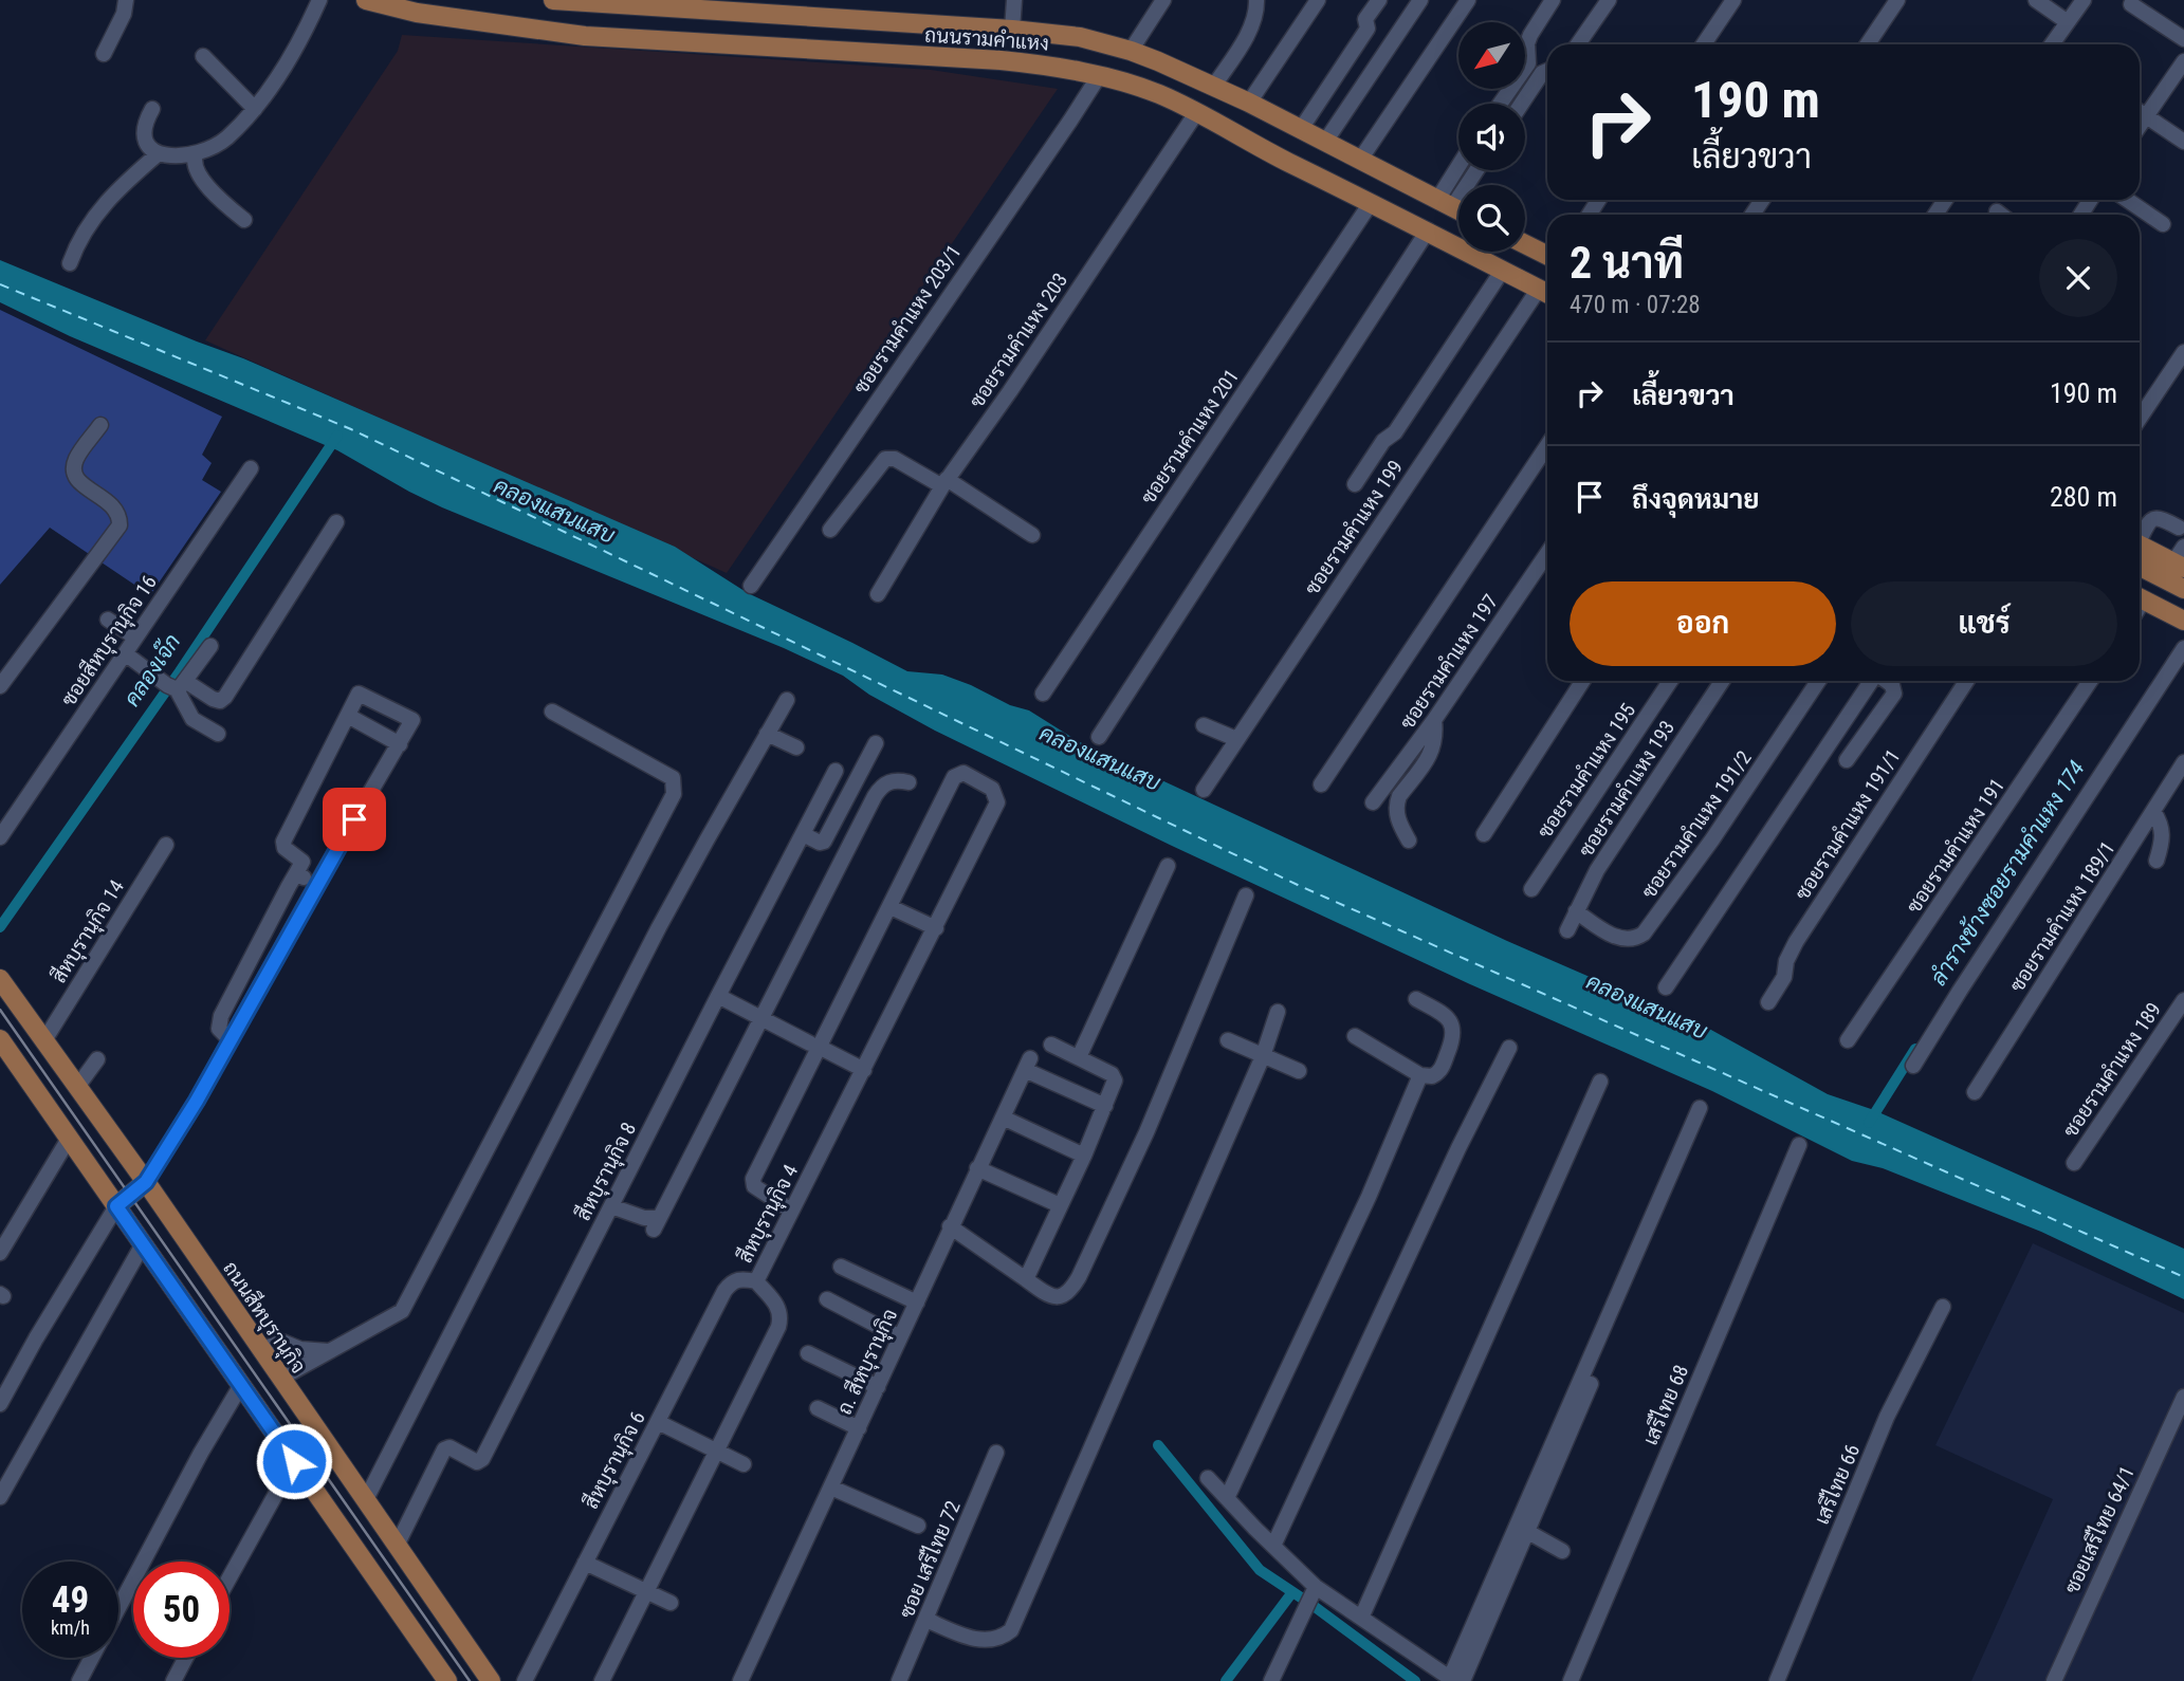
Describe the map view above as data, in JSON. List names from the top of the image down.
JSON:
{
  "streets": {
    "main road": ["ถนนรามคำแหง", "ถนนสีหบุรานุกิจ"],
    "street": [
      "ซอยรามคำแหง 203/1",
      "ซอยรามคำแหง 203",
      "ซอยรามคำแหง 201",
      "ซอยรามคำแหง 199",
      "ซอยสีหบุรานุกิจ 16",
      "ซอยรามคำแหง 197",
      "ซอยรามคำแหง 195",
      "ซอยรามคำแหง 193",
      "ซอยรามคำแหง 191/2",
      "ซอยรามคำแหง 191/1",
      "ซอยรามคำแหง 191",
      "ซอยรามคำแหง 189/1",
      "สีหบุรานุกิจ 14",
      "ซอยรามคำแหง 189",
      "สีหบุรานุกิจ 8",
      "สีหบุรานุกิจ 4",
      "ถ. สีหบุรานุกิจ",
      "เสรีไทย 68",
      "สีหบุรานุกิจ 6",
      "เสรีไทย 66",
      "ซอยเสรีไทย 64/1",
      "ซอย เสรีไทย 72"
    ]
  },
  "crossings": [
    ["ถนนรามคำแหง", "ซอยรามคำแหง 203/1"],
    ["ถนนรามคำแหง", "ซอยรามคำแหง 203"],
    ["ถนนรามคำแหง", "ซอยรามคำแหง 201"],
    ["ถนนรามคำแหง", "ซอยรามคำแหง 199"],
    ["ซอยรามคำแหง 193", "ซอยรามคำแหง 191/2"],
    ["สีหบุรานุกิจ 14", "ถนนสีหบุรานุกิจ"],
    ["สีหบุรานุกิจ 8", "ถนนสีหบุรานุกิจ"],
    ["สีหบุรานุกิจ 4", "สีหบุรานุกิจ 6"]
  ],
  "water": ["คลองแสนแสบ", "คลองเจ๊ก", "ลำรางข้างซอยรามคำแหง 174"],
  "north": "bottom left",
  "page": {
    "turn": ["190 m", "เลี้ยวขวา"],
    "heading": ["2 นาที", "470 m · 07:28"],
    "list": [
      {
        "name": "เลี้ยวขวา",
        "value": "190 m"
      },
      {
        "name": "ถึงจุดหมาย",
        "value": "280 m"
      }
    ],
    "buttons": ["ออก", "แชร์"],
    "speed": "49 km/h",
    "limit": "50"
  }
}
